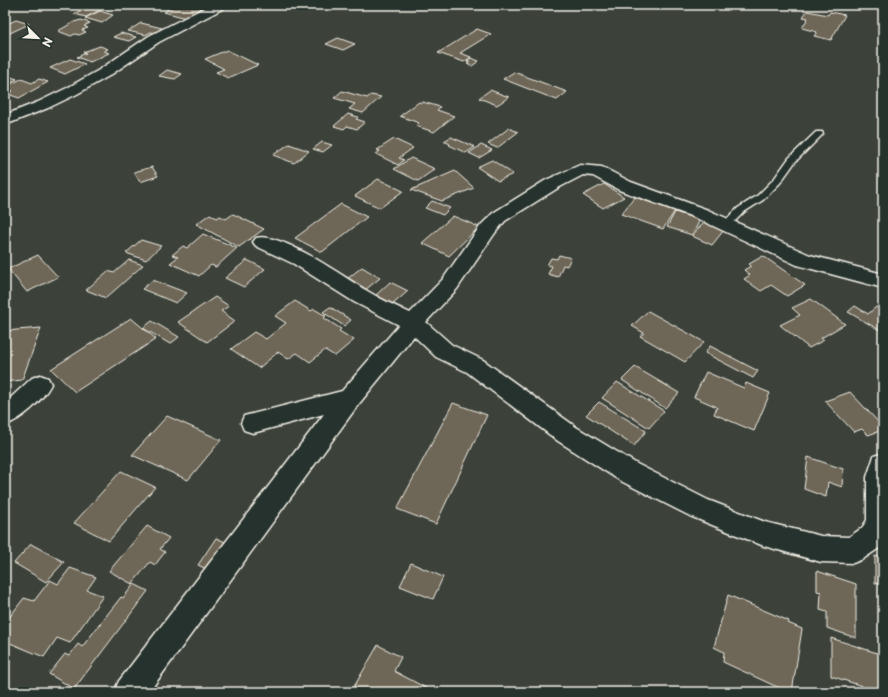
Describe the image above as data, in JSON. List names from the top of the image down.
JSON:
{
  "north": "bottom right"
}
